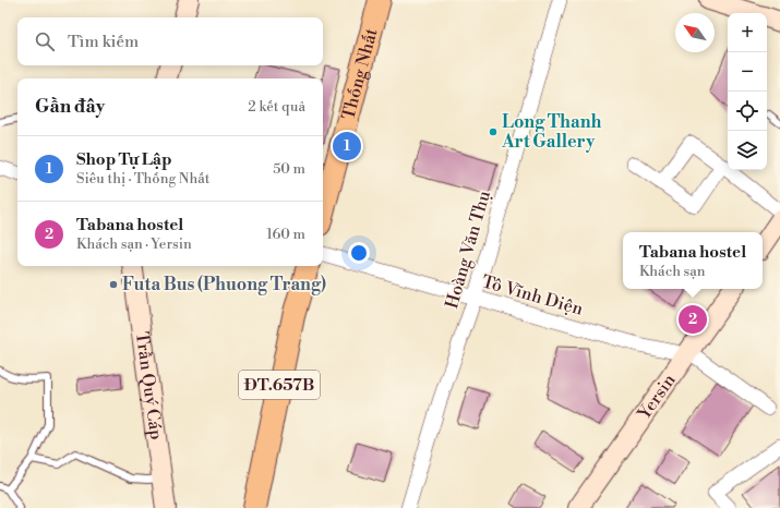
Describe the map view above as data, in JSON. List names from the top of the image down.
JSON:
{
  "streets": {
    "main road": ["Thống Nhất", "ĐT.657B"],
    "street": [
      "Hoàng Văn Thụ",
      "Tô Vĩnh Diện",
      "Trần Quý Cáp",
      "Yersin"
    ]
  },
  "crossings": [
    ["Hoàng Văn Thụ", "Tô Vĩnh Diện"],
    ["Tô Vĩnh Diện", "Yersin"]
  ],
  "places": ["Long Thanh Art Gallery", "Futa Bus (Phuong Trang)"],
  "north": "top left",
  "page": {
    "map_buttons": ["+", "−"],
    "search": "Tìm kiếm",
    "heading": ["Gần đây", "2 kết quả"],
    "pins": ["1", "2"],
    "list": [
      {
        "mark": "1",
        "name": "Shop Tự Lập",
        "note": "Siêu thị · Thống Nhất",
        "value": "50 m"
      },
      {
        "mark": "2",
        "name": "Tabana hostel",
        "note": "Khách sạn · Yersin",
        "value": "160 m"
      }
    ],
    "popup": ["Tabana hostel", "Khách sạn"]
  }
}
